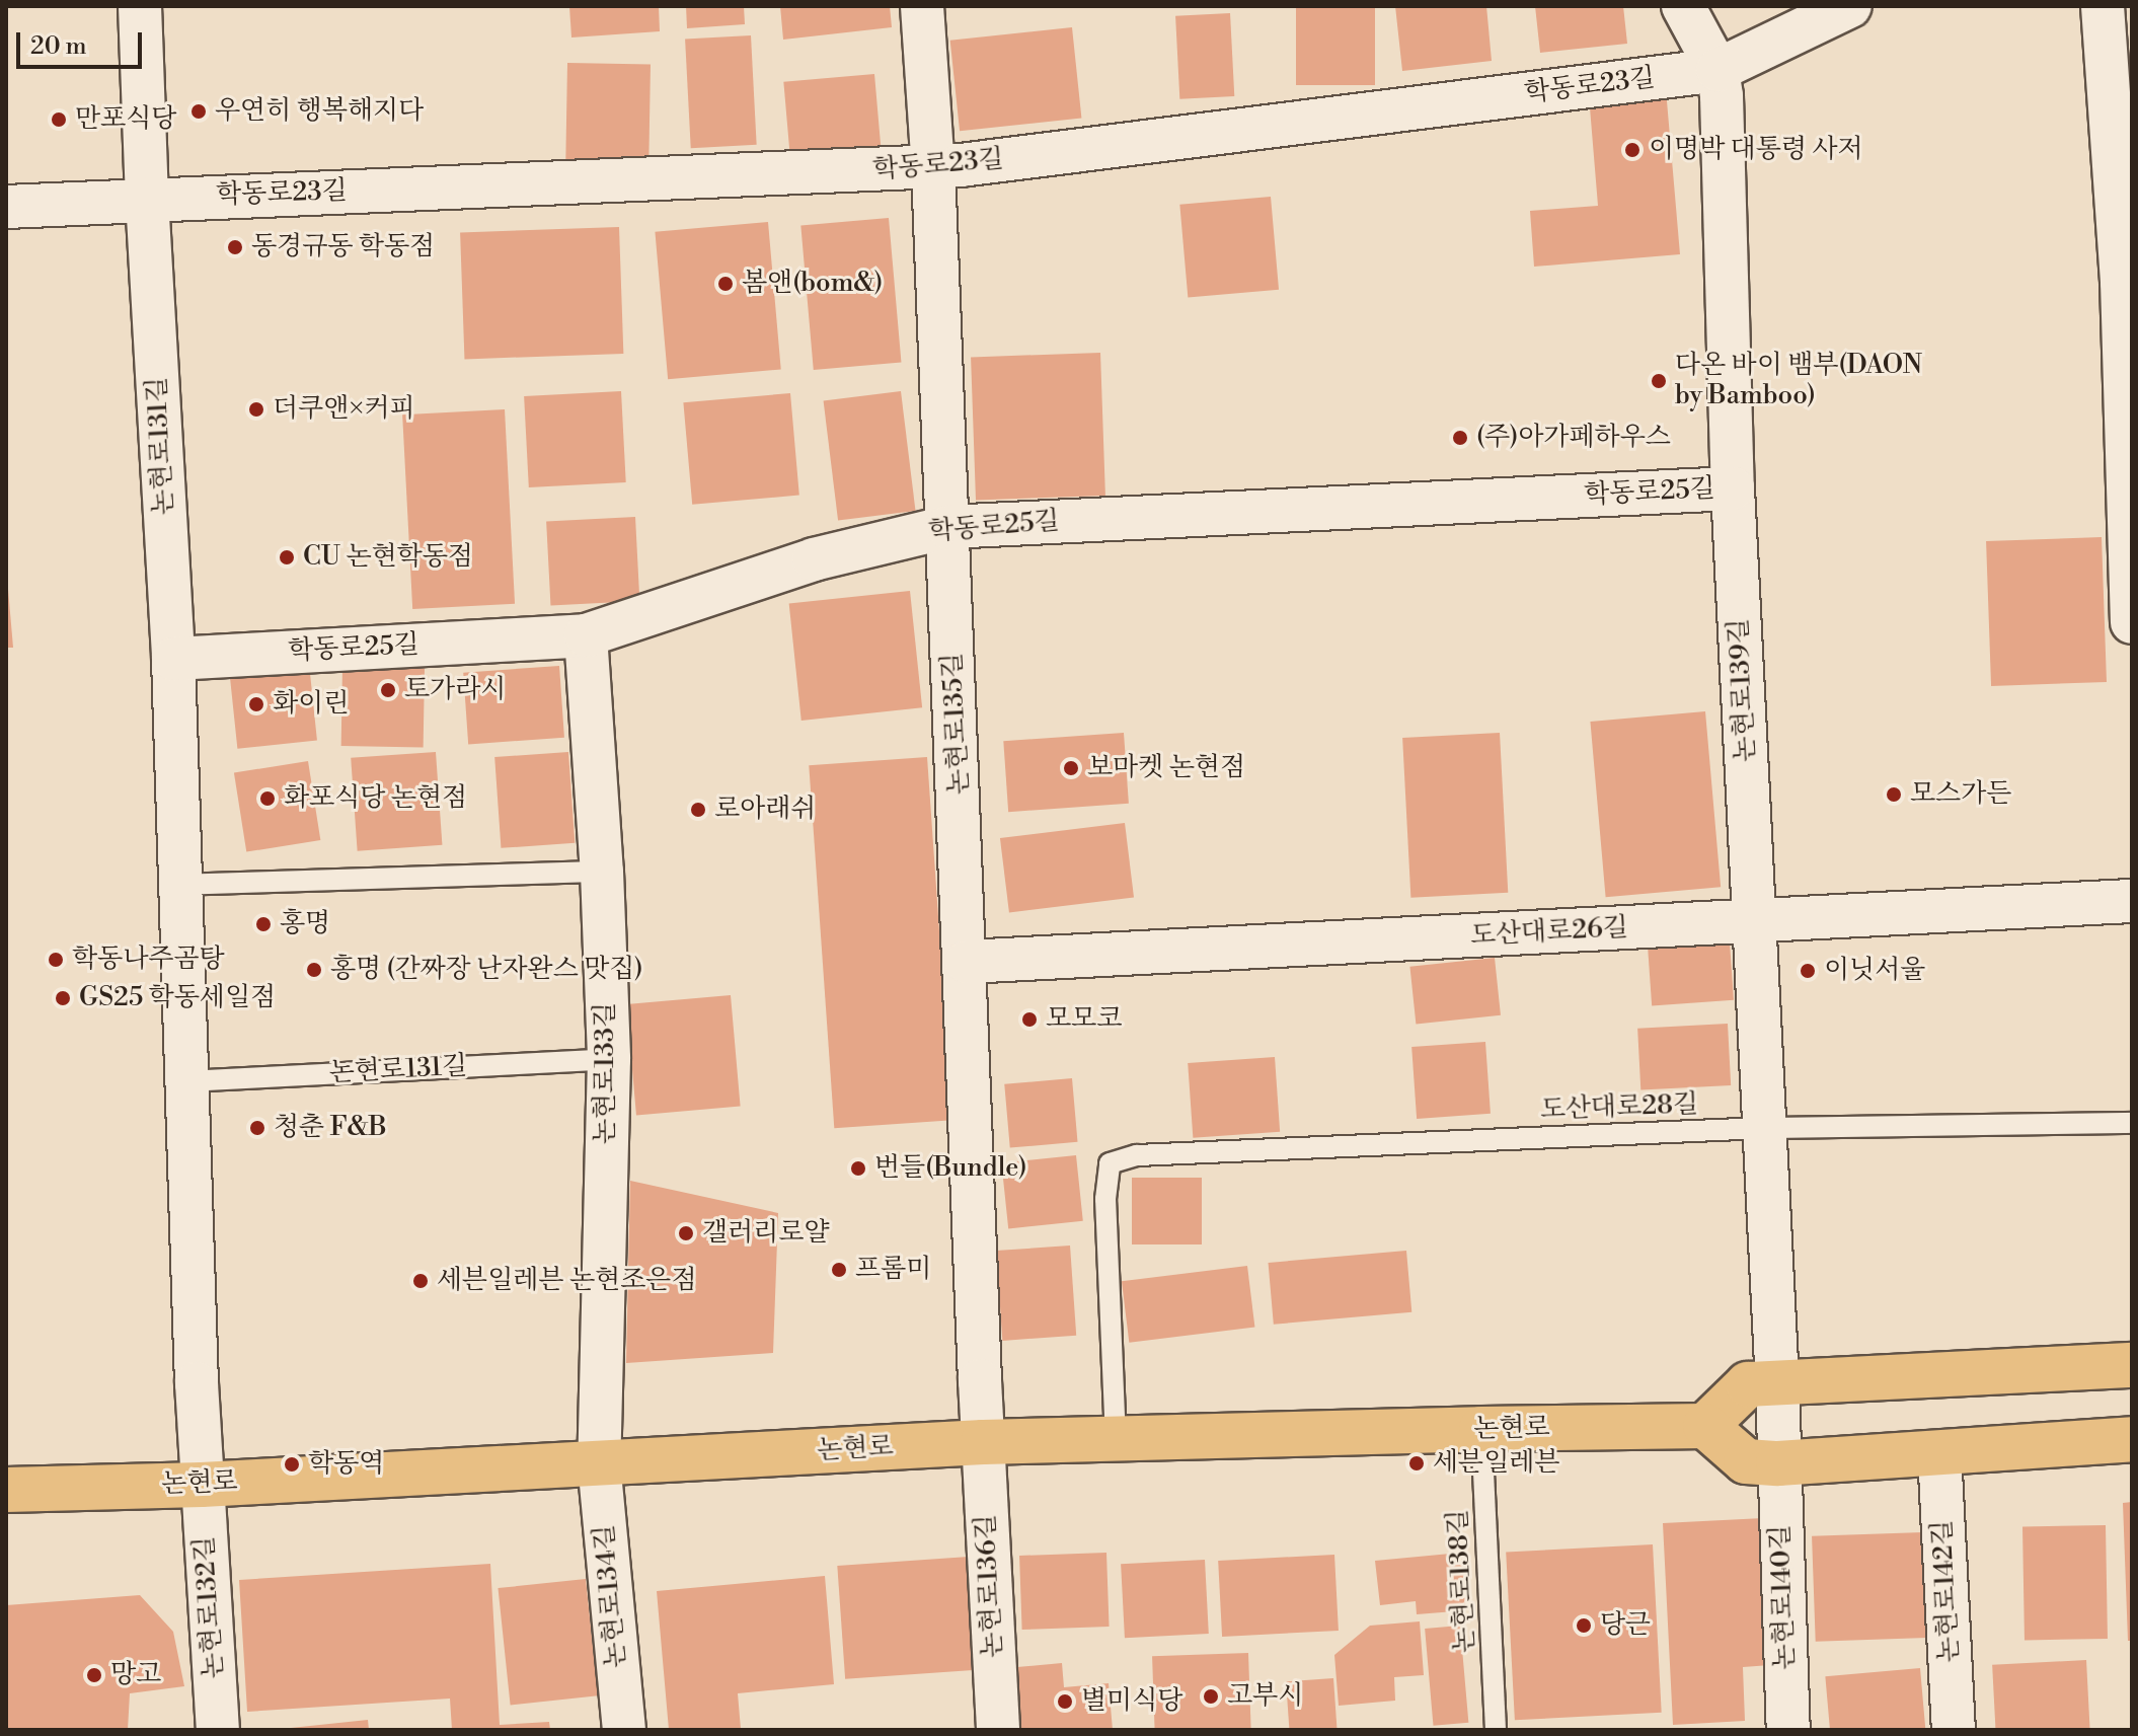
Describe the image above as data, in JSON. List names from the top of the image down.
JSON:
{
  "streets": {
    "main road": ["논현로"],
    "street": [
      "학동로23길",
      "논현로131길",
      "학동로25길",
      "논현로139길",
      "논현로135길",
      "도산대로26길",
      "논현로133길",
      "논현로136길",
      "논현로142길",
      "논현로134길",
      "논현로140길",
      "논현로132길"
    ],
    "lane": ["도산대로28길", "논현로138길"]
  },
  "crossings": [
    ["학동로23길", "논현로131길"],
    ["학동로23길", "논현로139길"],
    ["학동로23길", "논현로135길"],
    ["논현로131길", "학동로25길"],
    ["논현로131길", "논현로133길"],
    ["논현로131길", "논현로"],
    ["논현로131길", "논현로132길"],
    ["학동로25길", "논현로139길"],
    ["학동로25길", "논현로135길"],
    ["학동로25길", "논현로133길"],
    ["논현로139길", "도산대로26길"],
    ["논현로139길", "도산대로28길"],
    ["논현로139길", "논현로140길"],
    ["논현로135길", "도산대로26길"],
    ["논현로135길", "논현로"],
    ["논현로135길", "논현로136길"],
    ["논현로133길", "논현로"],
    ["논현로133길", "논현로134길"],
    ["도산대로28길", "논현로"],
    ["논현로", "논현로138길"],
    ["논현로", "논현로136길"],
    ["논현로", "논현로134길"],
    ["논현로", "논현로132길"]
  ],
  "places": [
    "우연히 행복해지다",
    "만포식당",
    "이명박 대통령 사저",
    "동경규동 학동점",
    "봄앤(bom&)",
    "다온 바이 뱀부(DAON by Bamboo)",
    "더쿠앤×커피",
    "(주)아가페하우스",
    "CU 논현학동점",
    "토가라시",
    "화이린",
    "보마켓 논현점",
    "모스가든",
    "화포식당 논현점",
    "로아래쉬",
    "홍명",
    "학동나주곰탕",
    "홍명 (간짜장 난자완스 맛집)",
    "이닛서울",
    "GS25 학동세일점",
    "모모코",
    "청춘 F&B",
    "번들(Bundle)",
    "갤러리로얄",
    "프롬미",
    "세븐일레븐 논현조은점",
    "세븐일레븐",
    "학동역",
    "당근",
    "망고",
    "고부시",
    "별미식당"
  ],
  "scale_bar": "20 m"
}
